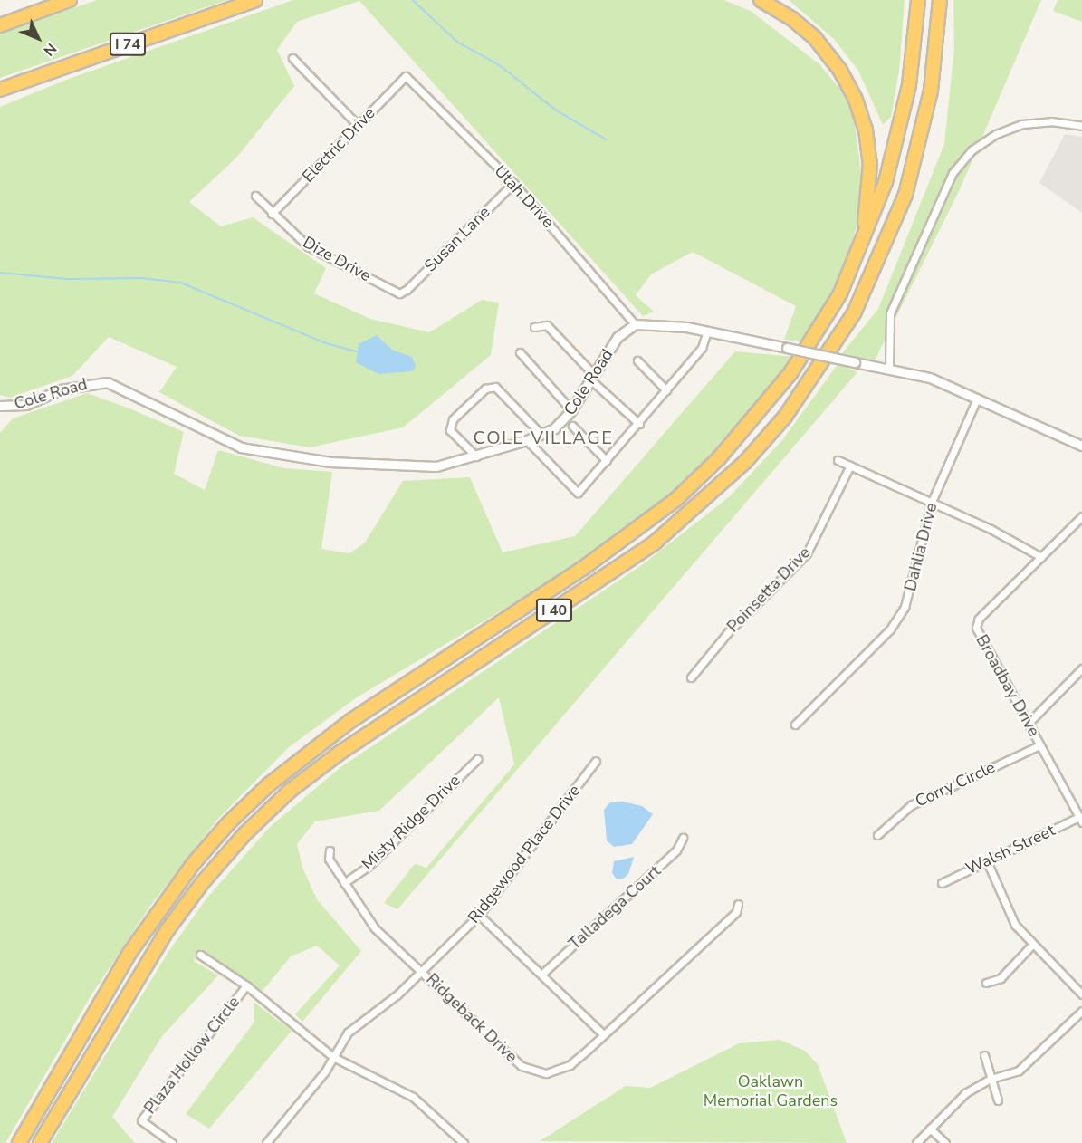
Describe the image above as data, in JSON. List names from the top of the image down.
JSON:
{
  "streets": {
    "highway": ["I 74", "I 40"],
    "street": [
      "Electric Drive",
      "Utah Drive",
      "Susan Lane",
      "Dize Drive",
      "Cole Road",
      "Dahlia Drive",
      "Poinsetta Drive",
      "Broadbay Drive",
      "Corry Circle",
      "Misty Ridge Drive",
      "Walsh Street",
      "Ridgewood Place Drive",
      "Talladega Court",
      "Ridgeback Drive",
      "Plaza Hollow Circle"
    ]
  },
  "crossings": [
    ["Electric Drive", "Utah Drive"],
    ["Electric Drive", "Dize Drive"],
    ["Utah Drive", "Susan Lane"],
    ["Utah Drive", "Cole Road"],
    ["Susan Lane", "Dize Drive"],
    ["Broadbay Drive", "Corry Circle"],
    ["Broadbay Drive", "Walsh Street"],
    ["Misty Ridge Drive", "Ridgeback Drive"],
    ["Ridgewood Place Drive", "Ridgeback Drive"]
  ],
  "districts": ["COLE VILLAGE"],
  "parks": ["Oaklawn Memorial Gardens"],
  "north": "bottom right"
}
